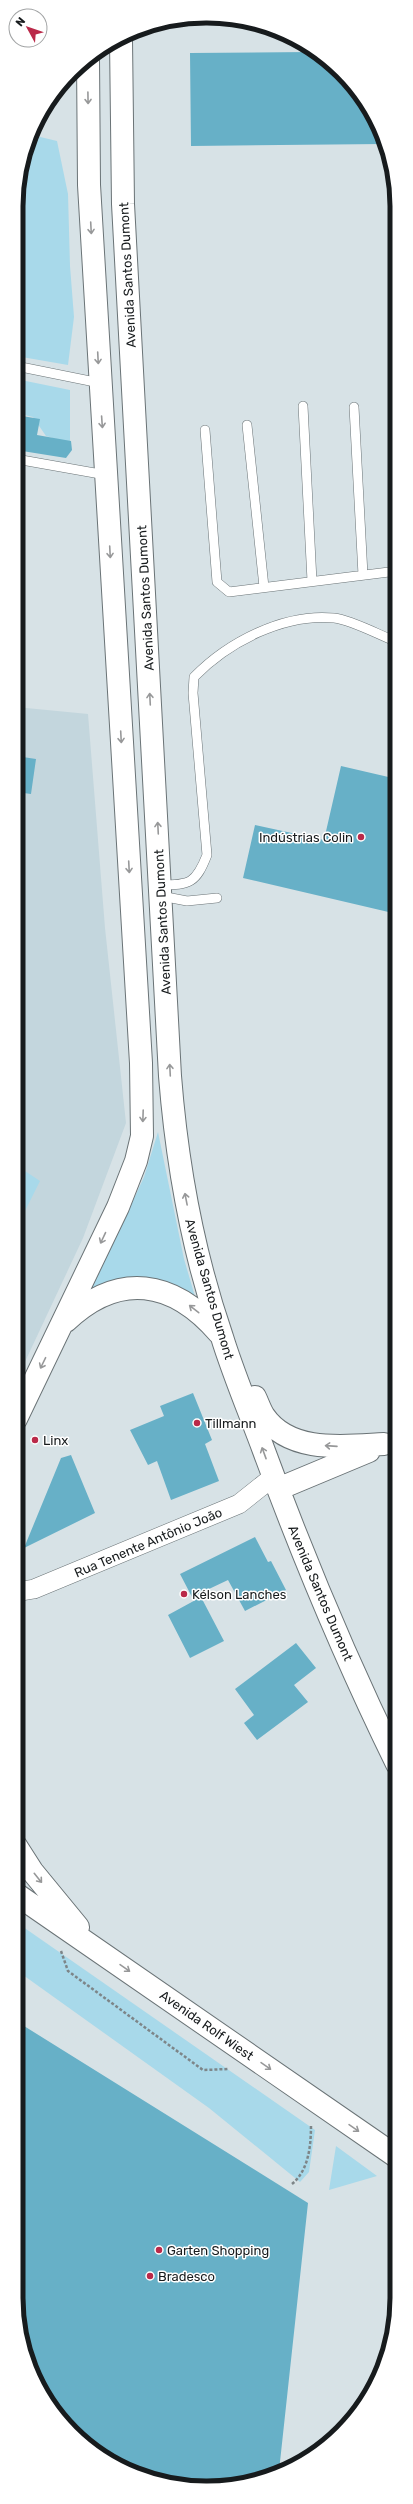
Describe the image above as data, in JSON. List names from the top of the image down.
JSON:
{
  "streets": {
    "main road": ["Avenida Santos Dumont", "Rua Tenente Antônio João", "Avenida Rolf Wiest"]
  },
  "crossings": [
    ["Avenida Santos Dumont", "Rua Tenente Antônio João"]
  ],
  "one_way": ["Avenida Rolf Wiest"],
  "places": [
    "Indústrias Colin",
    "Tillmann",
    "Linx",
    "Kélson Lanches",
    "Garten Shopping",
    "Bradesco"
  ],
  "north": "top left"
}
